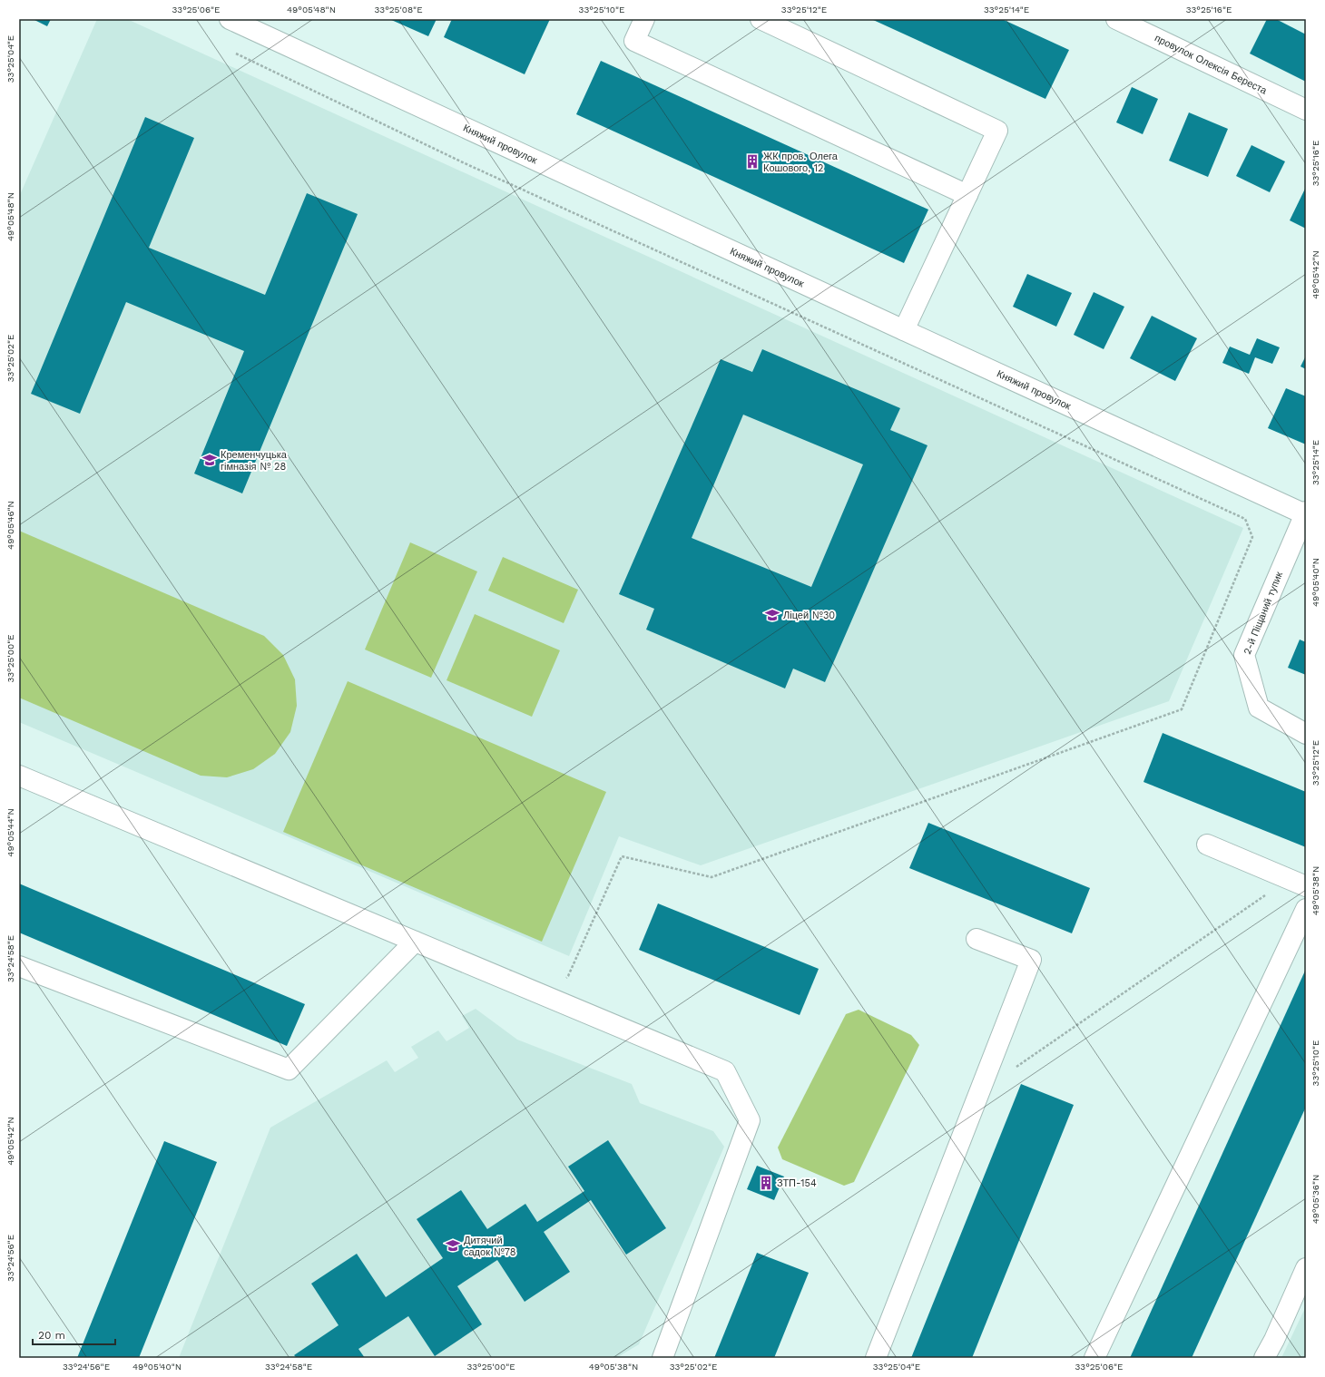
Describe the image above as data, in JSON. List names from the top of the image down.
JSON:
{
  "streets": {
    "street": ["провулок Олексія Береста", "Княжий провулок", "2-й Піщаний тупик"]
  },
  "crossings": [
    ["Княжий провулок", "2-й Піщаний тупик"]
  ],
  "places": {
    "building": ["ЖК пров. Олега Кошового, 12", "ЗТП-154"],
    "school or university": ["Кременчуцька гімназія № 28", "Ліцей №30", "Дитячий садок №78"]
  },
  "scale_bar": "20 m",
  "coordinates": [
    "33°25'06\"E",
    "49°05'48\"N",
    "33°25'08\"E",
    "33°25'10\"E",
    "33°25'12\"E",
    "33°25'14\"E",
    "33°25'16\"E",
    "33°25'04\"E",
    "49°05'42\"N",
    "33°25'02\"E",
    "49°05'46\"N",
    "49°05'40\"N",
    "33°25'00\"E",
    "49°05'44\"N",
    "49°05'38\"N",
    "33°24'58\"E",
    "49°05'36\"N",
    "33°24'56\"E"
  ]
}
